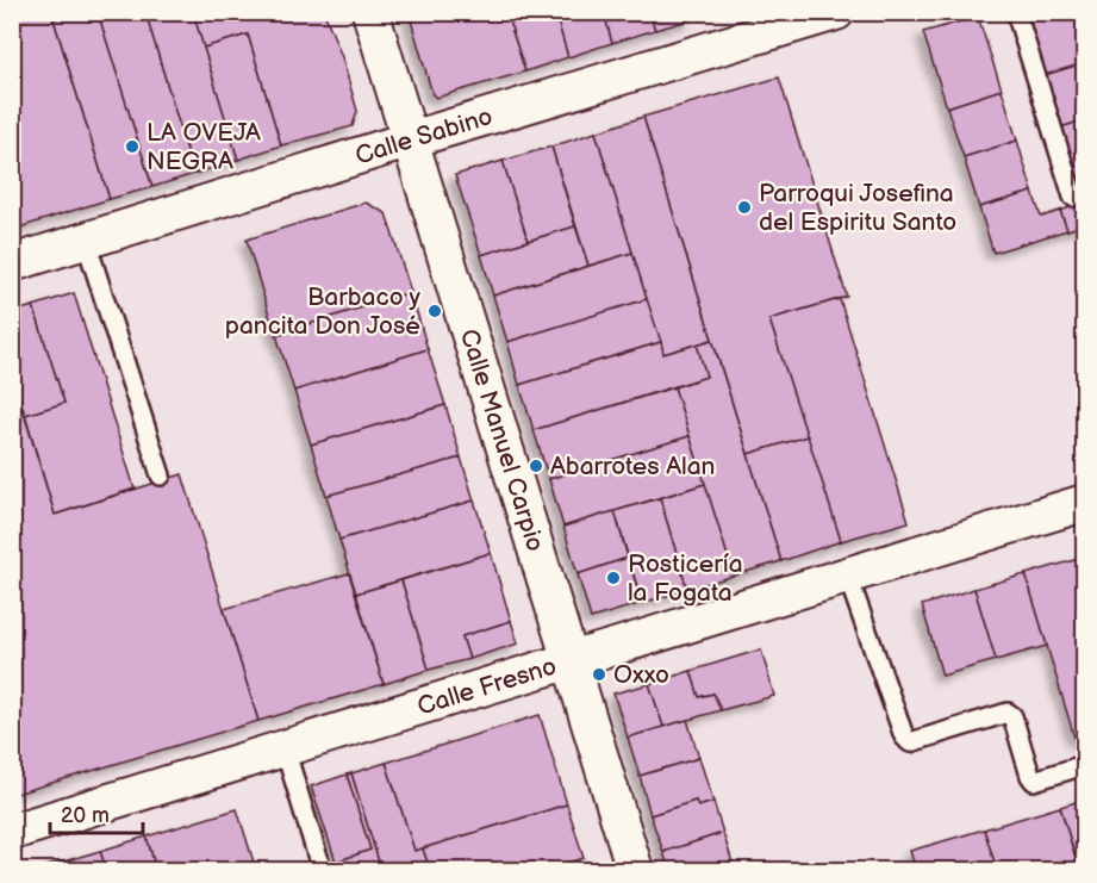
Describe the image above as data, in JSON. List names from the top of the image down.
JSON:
{
  "streets": {
    "street": ["Calle Sabino", "Calle Manuel Carpio", "Calle Fresno"]
  },
  "crossings": [
    ["Calle Sabino", "Calle Manuel Carpio"],
    ["Calle Manuel Carpio", "Calle Fresno"]
  ],
  "places": [
    "LA OVEJA NEGRA",
    "Parroqui Josefina del Espiritu Santo",
    "Barbaco y pancita Don José",
    "Abarrotes Alan",
    "Rosticería la Fogata",
    "Oxxo"
  ],
  "scale_bar": "20 m"
}
